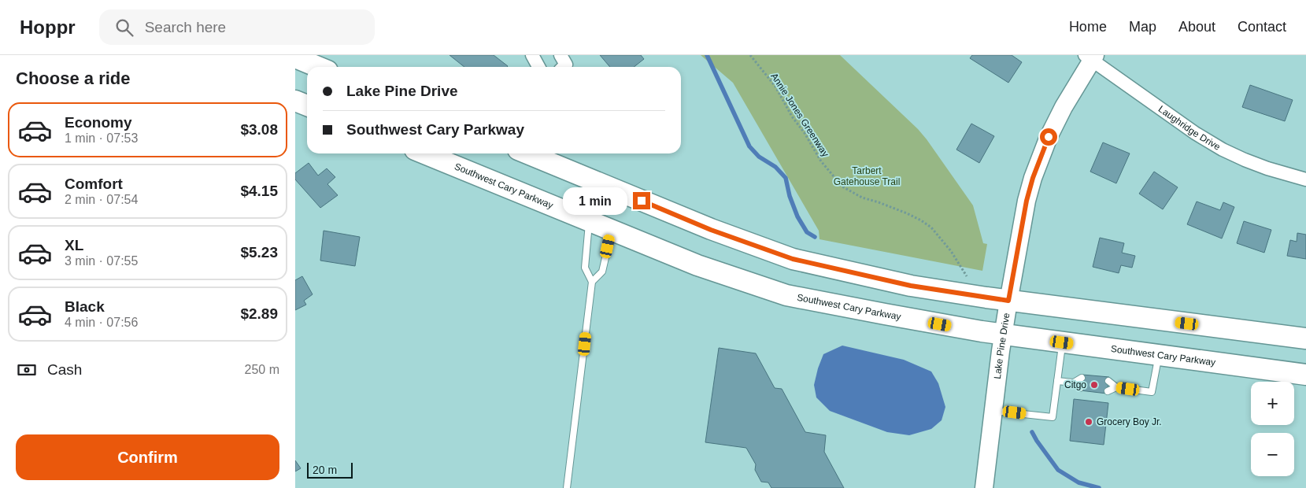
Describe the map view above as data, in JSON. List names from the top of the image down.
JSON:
{
  "streets": {
    "main road": ["Southwest Cary Parkway"],
    "street": ["Laughridge Drive", "Lake Pine Drive"],
    "path": ["Annie Jones Greenway"]
  },
  "crossings": [
    ["Laughridge Drive", "Lake Pine Drive"],
    ["Southwest Cary Parkway", "Lake Pine Drive"]
  ],
  "parks": ["Tarbert Gatehouse Trail"],
  "places": ["Citgo", "Grocery Boy Jr."],
  "scale_bar": "20 m",
  "page": {
    "header": "Hoppr",
    "search": "Search here",
    "nav": [
      "Home",
      "Map",
      "About",
      "Contact"
    ],
    "heading": "Choose a ride",
    "banner": ["Lake Pine Drive", "Southwest Cary Parkway"],
    "list": [
      {
        "name": "Economy",
        "note": "1 min · 07:53",
        "value": "$3.08"
      },
      {
        "name": "Comfort",
        "note": "2 min · 07:54",
        "value": "$4.15"
      },
      {
        "name": "XL",
        "note": "3 min · 07:55",
        "value": "$5.23"
      },
      {
        "name": "Black",
        "note": "4 min · 07:56",
        "value": "$2.89"
      }
    ],
    "bubble": "1 min",
    "pay": ["Cash", "250 m"],
    "map_buttons": ["+", "−"],
    "buttons": "Confirm",
    "scale": "20 m"
  }
}
